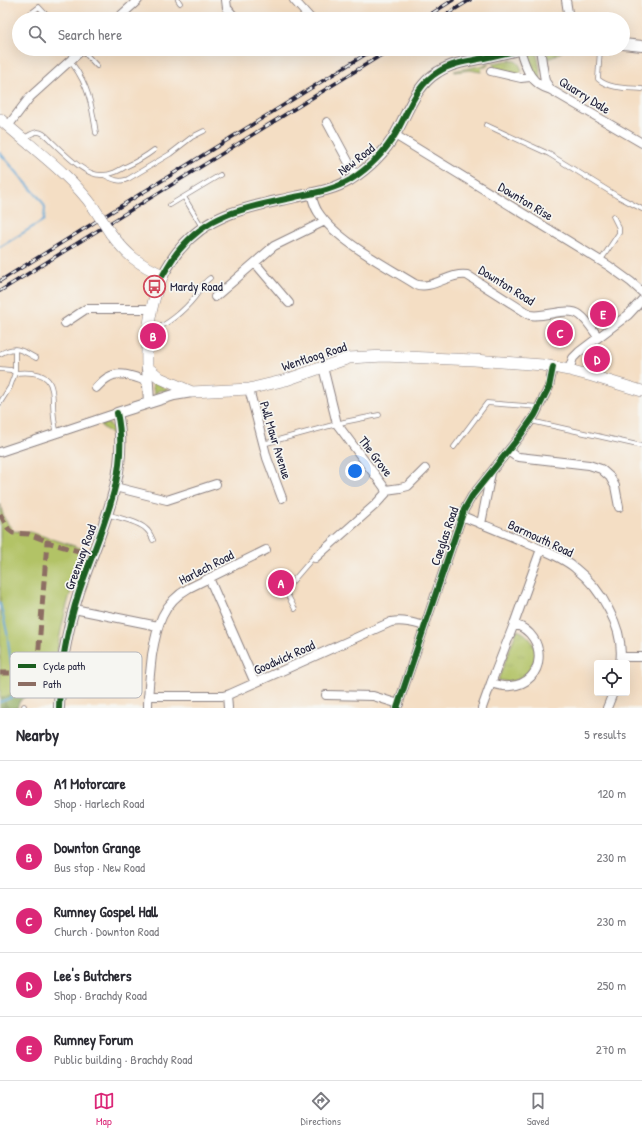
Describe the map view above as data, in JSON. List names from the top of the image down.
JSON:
{
  "streets": {
    "main road": ["New Road", "Wentloog Road"],
    "street": [
      "Quarry Dale",
      "Downton Rise",
      "Downton Road",
      "Pwll Mawr Avenue",
      "The Grove",
      "Caeglas Road",
      "Barmouth Road",
      "Greenway Road",
      "Harlech Road",
      "Goodwick Road"
    ]
  },
  "crossings": [
    ["New Road", "Downton Rise"],
    ["New Road", "Downton Road"],
    ["New Road", "Wentloog Road"],
    ["Wentloog Road", "Pwll Mawr Avenue"],
    ["Wentloog Road", "The Grove"],
    ["Wentloog Road", "Caeglas Road"],
    ["Wentloog Road", "Greenway Road"],
    ["Caeglas Road", "Barmouth Road"],
    ["Caeglas Road", "Goodwick Road"],
    ["Harlech Road", "Goodwick Road"]
  ],
  "places": {
    "bus stop": ["Mardy Road"]
  },
  "legend": ["Cycle path", "Path"],
  "page": {
    "search": "Search here",
    "pins": [
      "E",
      "C",
      "B",
      "D",
      "A"
    ],
    "heading": ["Nearby", "5 results"],
    "list": [
      {
        "mark": "A",
        "name": "A1 Motorcare",
        "note": "Shop · Harlech Road",
        "value": "120 m"
      },
      {
        "mark": "B",
        "name": "Downton Grange",
        "note": "Bus stop · New Road",
        "value": "230 m"
      },
      {
        "mark": "C",
        "name": "Rumney Gospel Hall",
        "note": "Church · Downton Road",
        "value": "230 m"
      },
      {
        "mark": "D",
        "name": "Lee's Butchers",
        "note": "Shop · Brachdy Road",
        "value": "250 m"
      },
      {
        "mark": "E",
        "name": "Rumney Forum",
        "note": "Public building · Brachdy Road",
        "value": "270 m"
      }
    ],
    "nav": ["Map", "Directions", "Saved"]
  }
}
